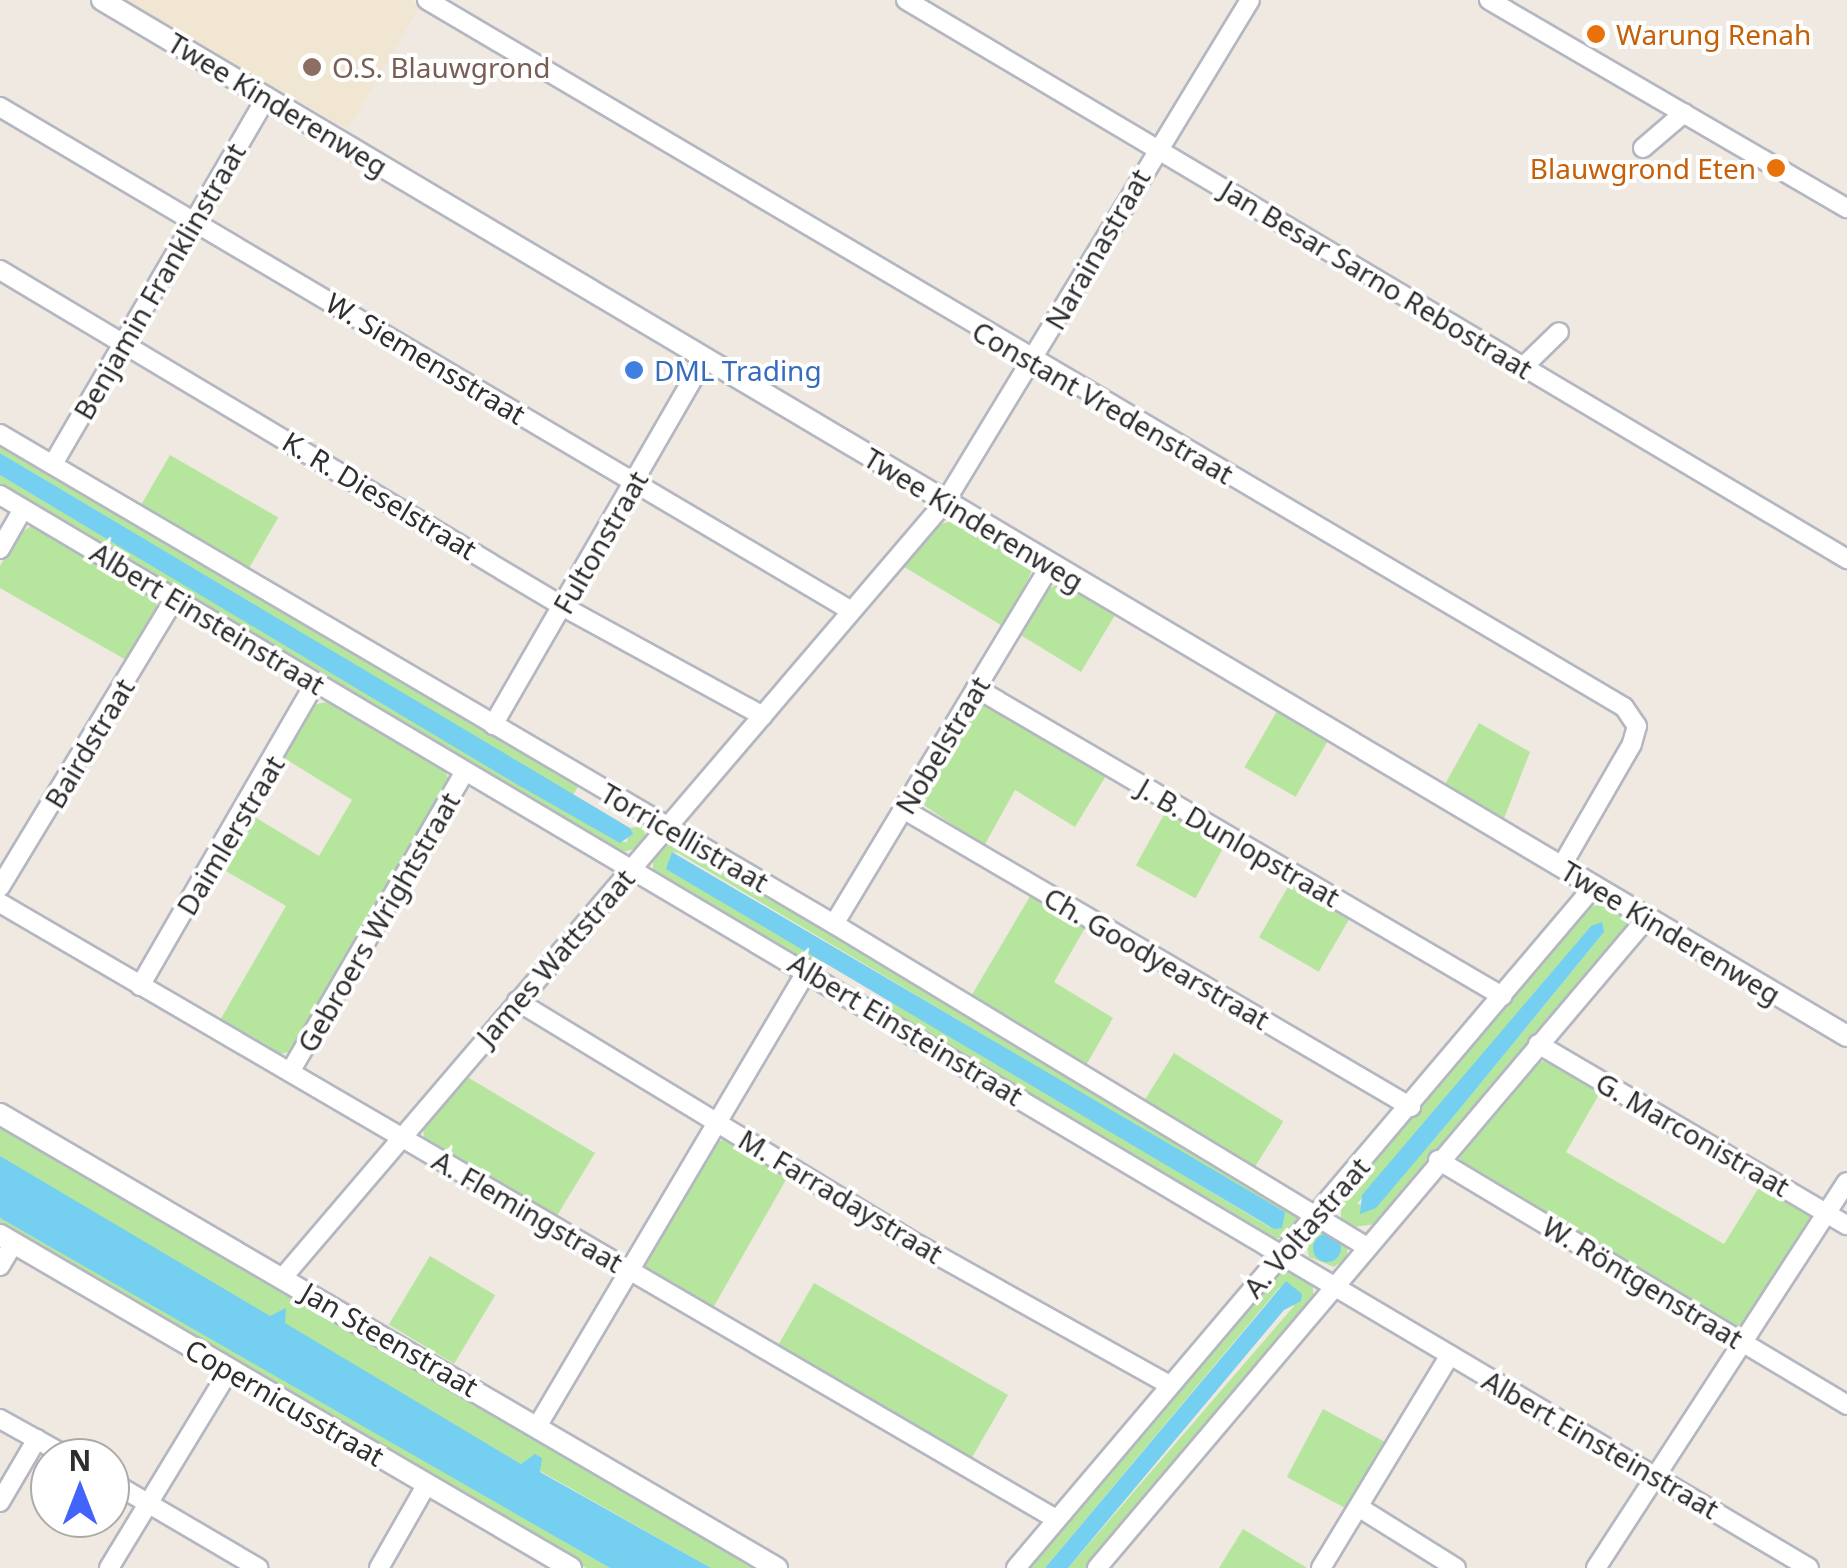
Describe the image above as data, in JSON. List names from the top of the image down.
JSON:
{
  "streets": {
    "street": [
      "Twee Kinderenweg",
      "Narainastraat",
      "Jan Besar Sarno Rebostraat",
      "Benjamin Franklinstraat",
      "W. Siemensstraat",
      "Constant Vredenstraat",
      "K. R. Dieselstraat",
      "Fultonstraat",
      "Albert Einsteinstraat",
      "Bairdstraat",
      "Nobelstraat",
      "Daimlerstraat",
      "Torricellistraat",
      "J. B. Dunlopstraat",
      "Gebroers Wrightstraat",
      "James Wattstraat",
      "Ch. Goodyearstraat",
      "G. Marconistraat",
      "M. Farradaystraat",
      "A. Flemingstraat",
      "A. Voltastraat",
      "W. Röntgenstraat",
      "Jan Steenstraat",
      "Copernicusstraat"
    ]
  },
  "crossings": [
    ["Twee Kinderenweg", "Narainastraat"],
    ["Twee Kinderenweg", "Benjamin Franklinstraat"],
    ["Twee Kinderenweg", "Constant Vredenstraat"],
    ["Twee Kinderenweg", "Fultonstraat"],
    ["Twee Kinderenweg", "Nobelstraat"],
    ["Twee Kinderenweg", "James Wattstraat"],
    ["Twee Kinderenweg", "A. Voltastraat"],
    ["Narainastraat", "Jan Besar Sarno Rebostraat"],
    ["Narainastraat", "Constant Vredenstraat"],
    ["Narainastraat", "James Wattstraat"],
    ["Benjamin Franklinstraat", "W. Siemensstraat"],
    ["Benjamin Franklinstraat", "K. R. Dieselstraat"],
    ["Benjamin Franklinstraat", "Torricellistraat"],
    ["W. Siemensstraat", "Fultonstraat"],
    ["W. Siemensstraat", "James Wattstraat"],
    ["K. R. Dieselstraat", "Fultonstraat"],
    ["K. R. Dieselstraat", "James Wattstraat"],
    ["Fultonstraat", "Torricellistraat"],
    ["Albert Einsteinstraat", "Bairdstraat"],
    ["Albert Einsteinstraat", "Daimlerstraat"],
    ["Albert Einsteinstraat", "Gebroers Wrightstraat"],
    ["Albert Einsteinstraat", "James Wattstraat"],
    ["Albert Einsteinstraat", "A. Voltastraat"],
    ["Nobelstraat", "Torricellistraat"],
    ["Nobelstraat", "J. B. Dunlopstraat"],
    ["Nobelstraat", "Ch. Goodyearstraat"],
    ["Daimlerstraat", "A. Flemingstraat"],
    ["Torricellistraat", "James Wattstraat"],
    ["Torricellistraat", "A. Voltastraat"],
    ["J. B. Dunlopstraat", "A. Voltastraat"],
    ["Gebroers Wrightstraat", "A. Flemingstraat"],
    ["James Wattstraat", "M. Farradaystraat"],
    ["James Wattstraat", "A. Flemingstraat"],
    ["James Wattstraat", "Jan Steenstraat"],
    ["Ch. Goodyearstraat", "A. Voltastraat"],
    ["G. Marconistraat", "A. Voltastraat"],
    ["M. Farradaystraat", "A. Voltastraat"],
    ["A. Flemingstraat", "A. Voltastraat"],
    ["A. Voltastraat", "W. Röntgenstraat"]
  ],
  "places": [
    "Warung Renah",
    "O.S. Blauwgrond",
    "Blauwgrond Eten",
    "DML Trading"
  ],
  "north": "top"
}
